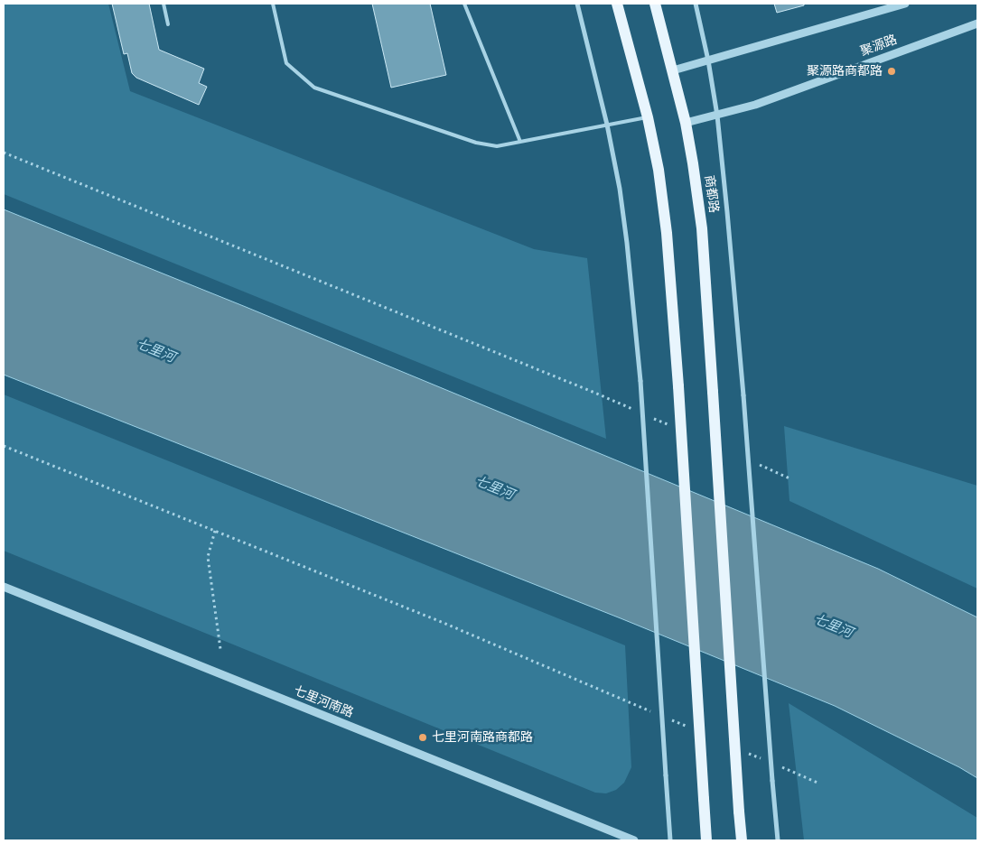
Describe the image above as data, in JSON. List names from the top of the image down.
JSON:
{
  "streets": {
    "main road": ["商都路"],
    "street": ["聚源路", "七里河南路"]
  },
  "crossings": [
    ["聚源路", "商都路"]
  ],
  "water": ["七里河"],
  "places": ["聚源路商都路", "七里河南路商都路"]
}
